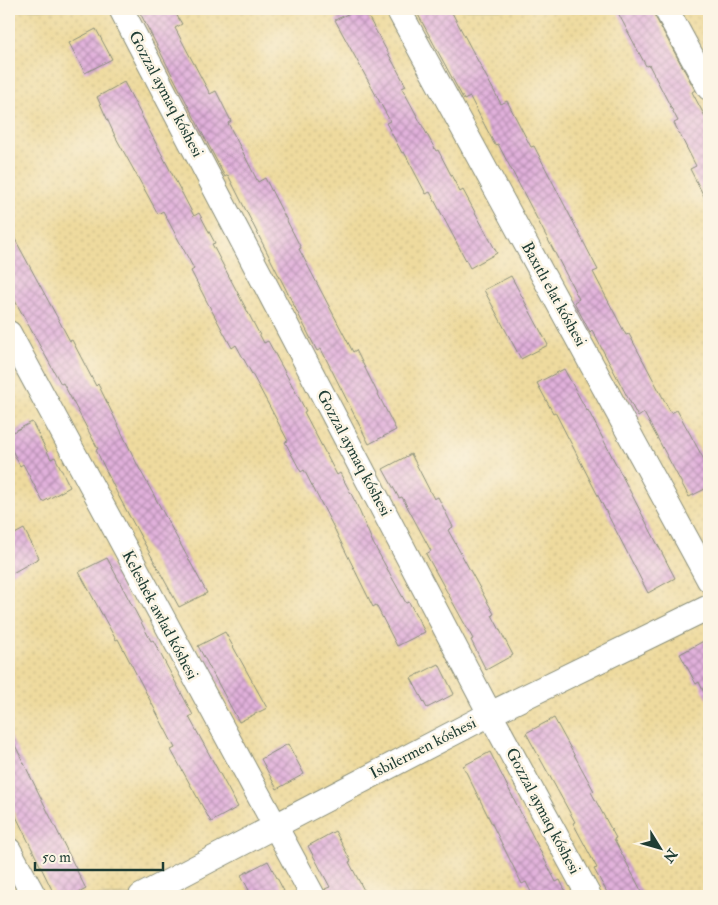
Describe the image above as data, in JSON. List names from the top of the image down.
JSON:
{
  "streets": {
    "street": [
      "Gozzal aymaq kóshesi",
      "Baxıtlı elat kóshesi",
      "Keleshek awlad kóshesi",
      "Isbilermen kóshesi"
    ]
  },
  "crossings": [
    ["Gozzal aymaq kóshesi", "Isbilermen kóshesi"],
    ["Keleshek awlad kóshesi", "Isbilermen kóshesi"]
  ],
  "scale_bar": "50 m",
  "north": "bottom right"
}
